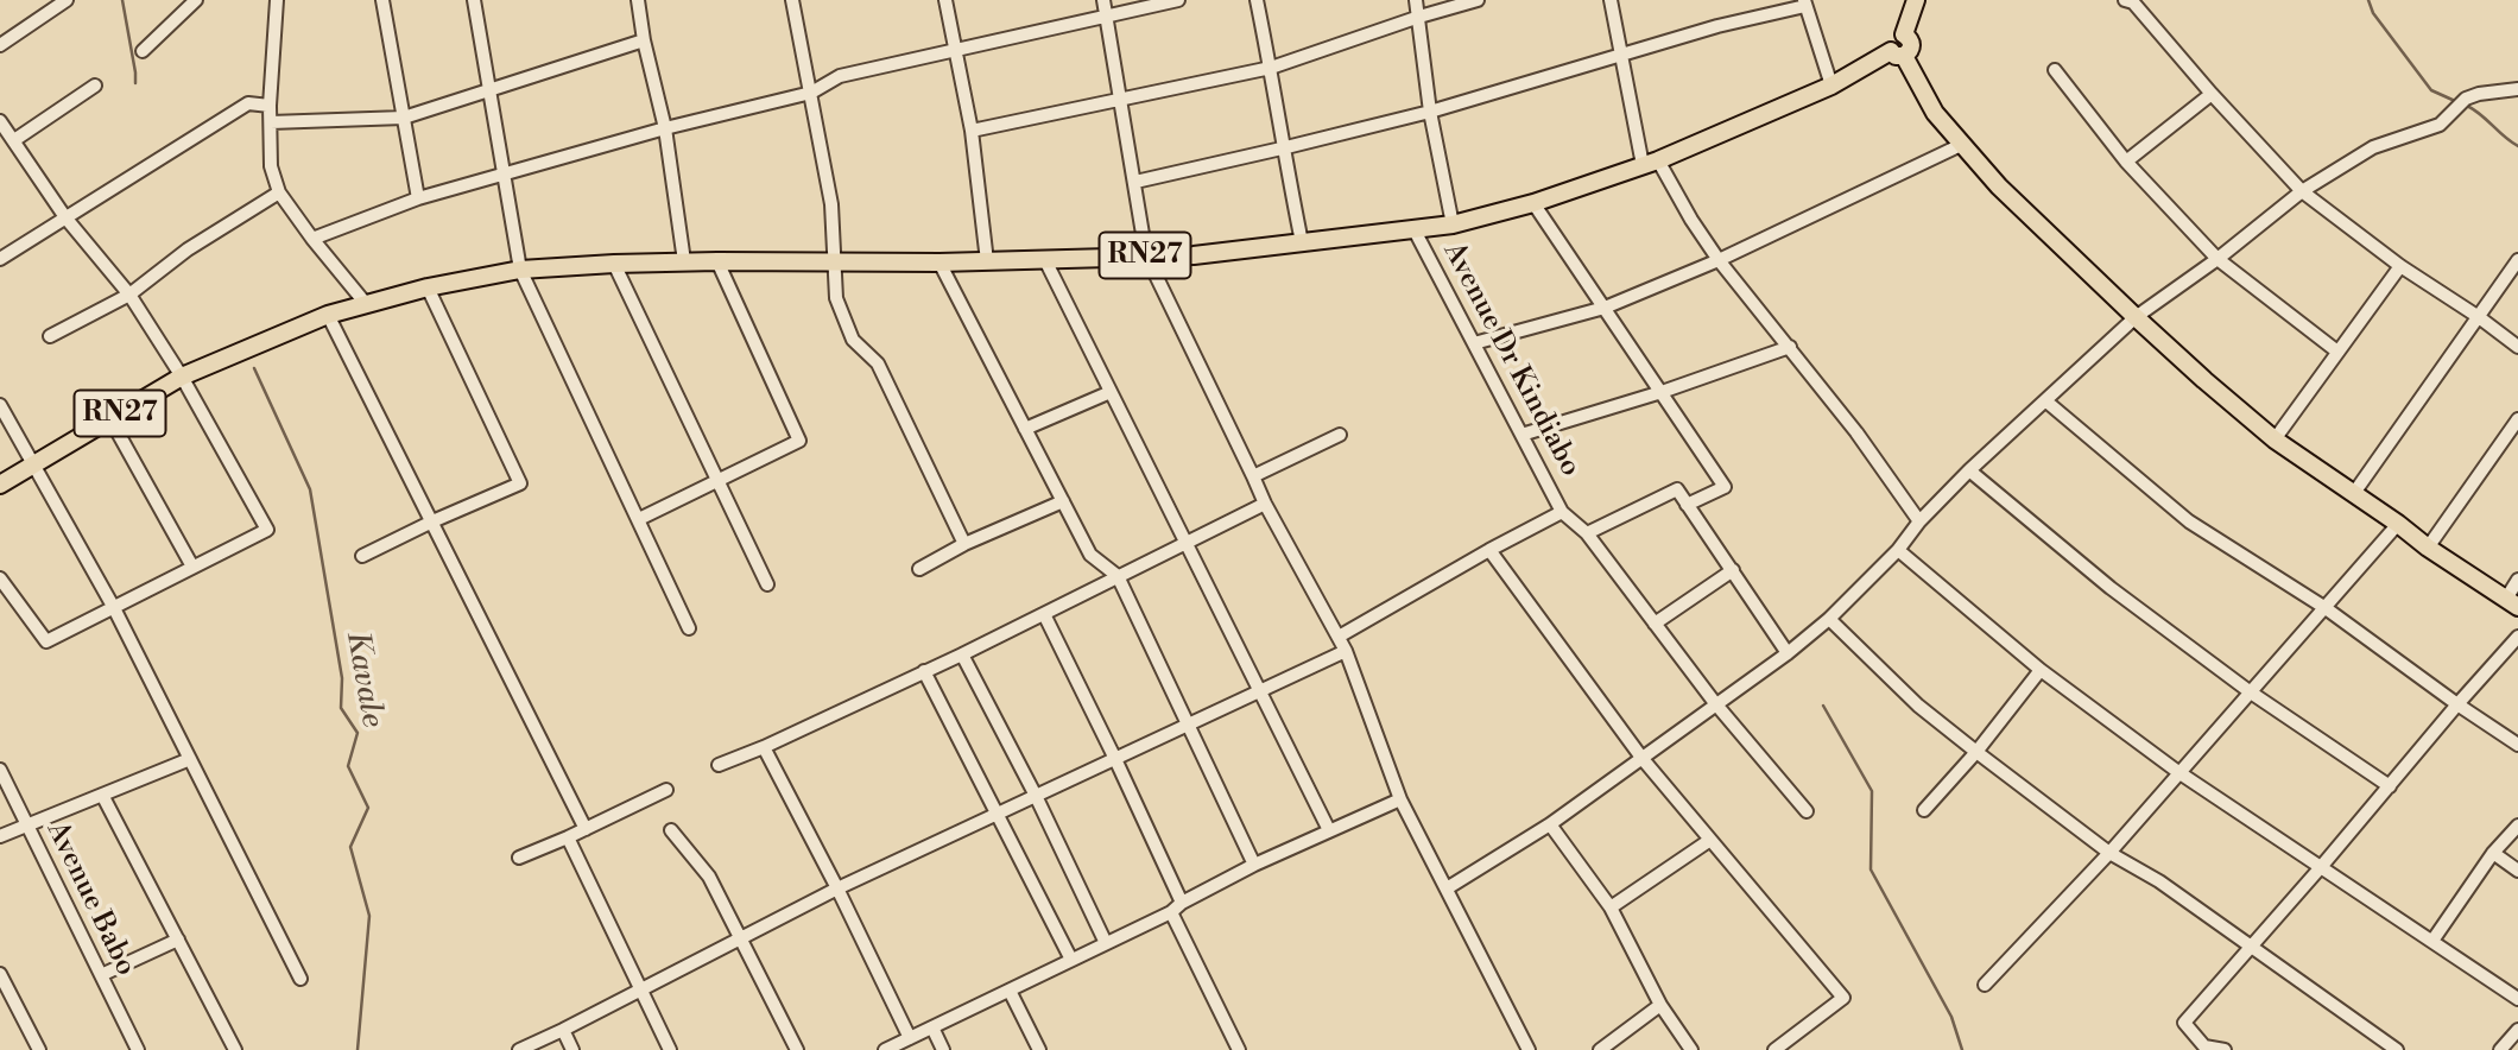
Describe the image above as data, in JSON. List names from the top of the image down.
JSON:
{
  "streets": {
    "main road": ["RN27"],
    "street": ["Avenue Dr Kindiabo", "Avenue Babo"]
  },
  "crossings": [
    ["RN27", "Avenue Dr Kindiabo"]
  ],
  "water": ["Kavale"]
}
